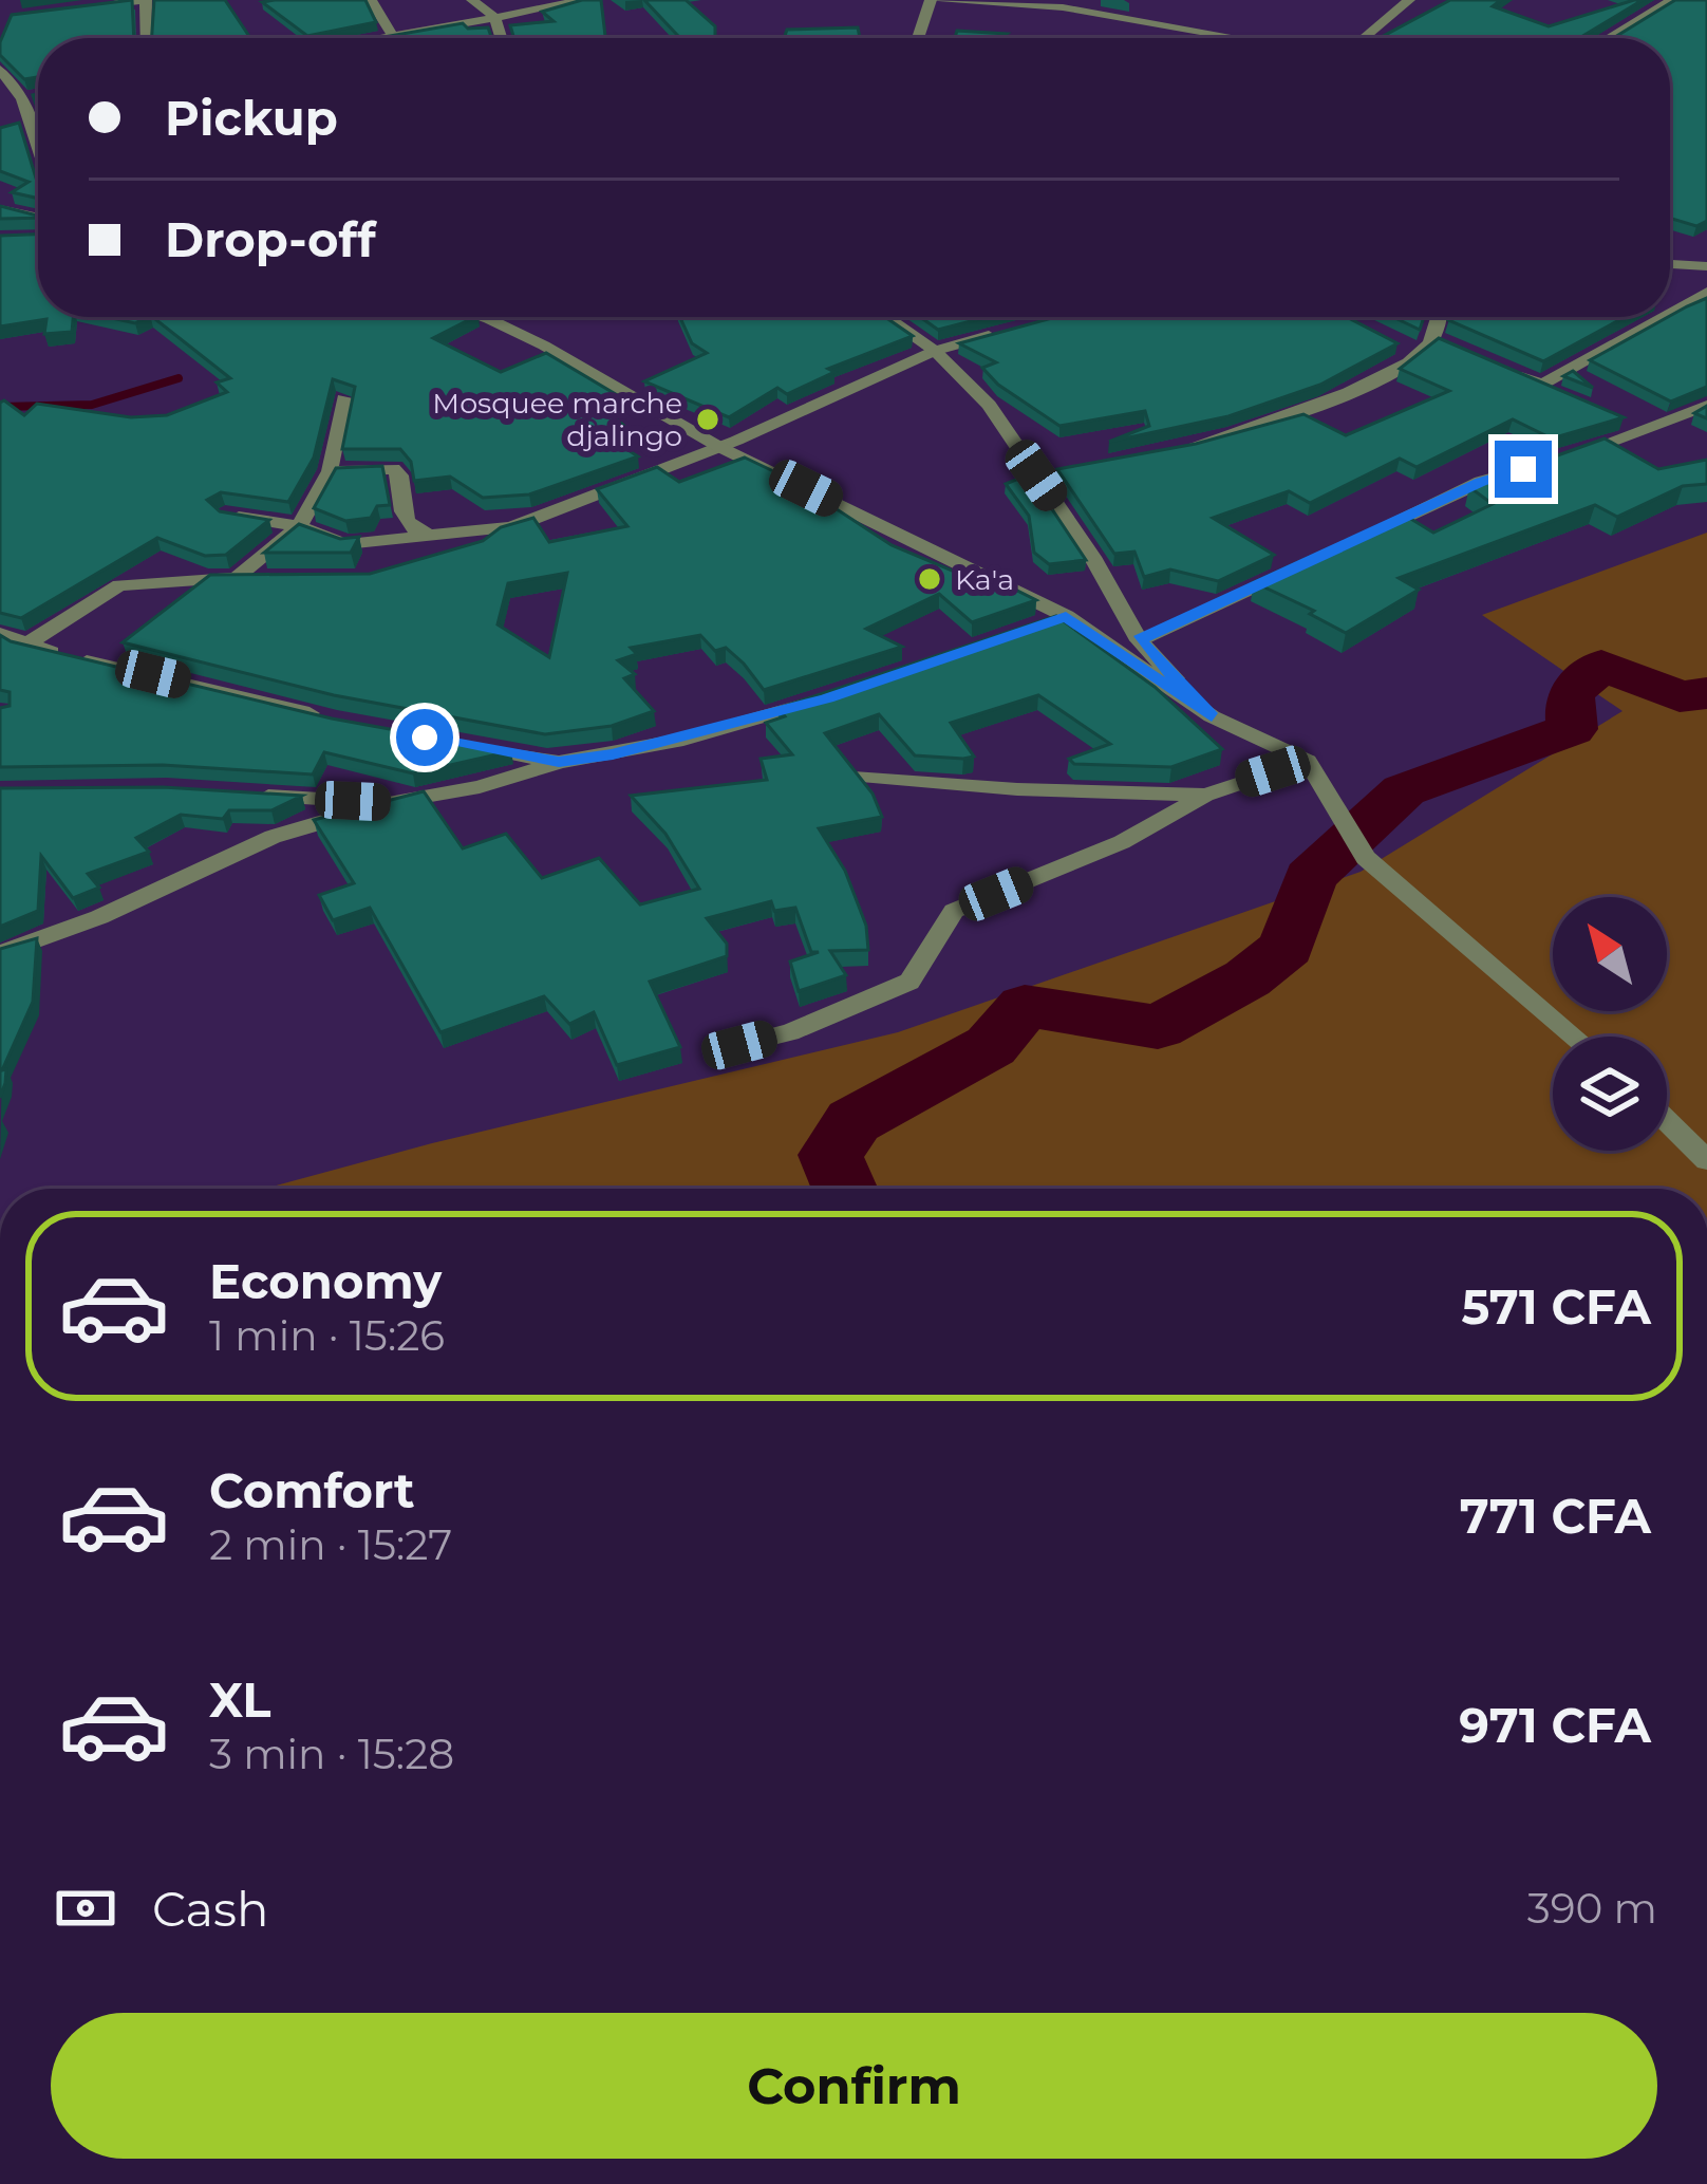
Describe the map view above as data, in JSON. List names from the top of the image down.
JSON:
{
  "places": ["Mosquee marche djalingo", "Ka'a"],
  "north": "top left",
  "page": {
    "banner": ["Pickup", "Drop-off"],
    "list": [
      {
        "name": "Economy",
        "note": "1 min · 15:26",
        "value": "571 CFA"
      },
      {
        "name": "Comfort",
        "note": "2 min · 15:27",
        "value": "771 CFA"
      },
      {
        "name": "XL",
        "note": "3 min · 15:28",
        "value": "971 CFA"
      }
    ],
    "pay": ["Cash", "390 m"],
    "buttons": "Confirm"
  }
}
